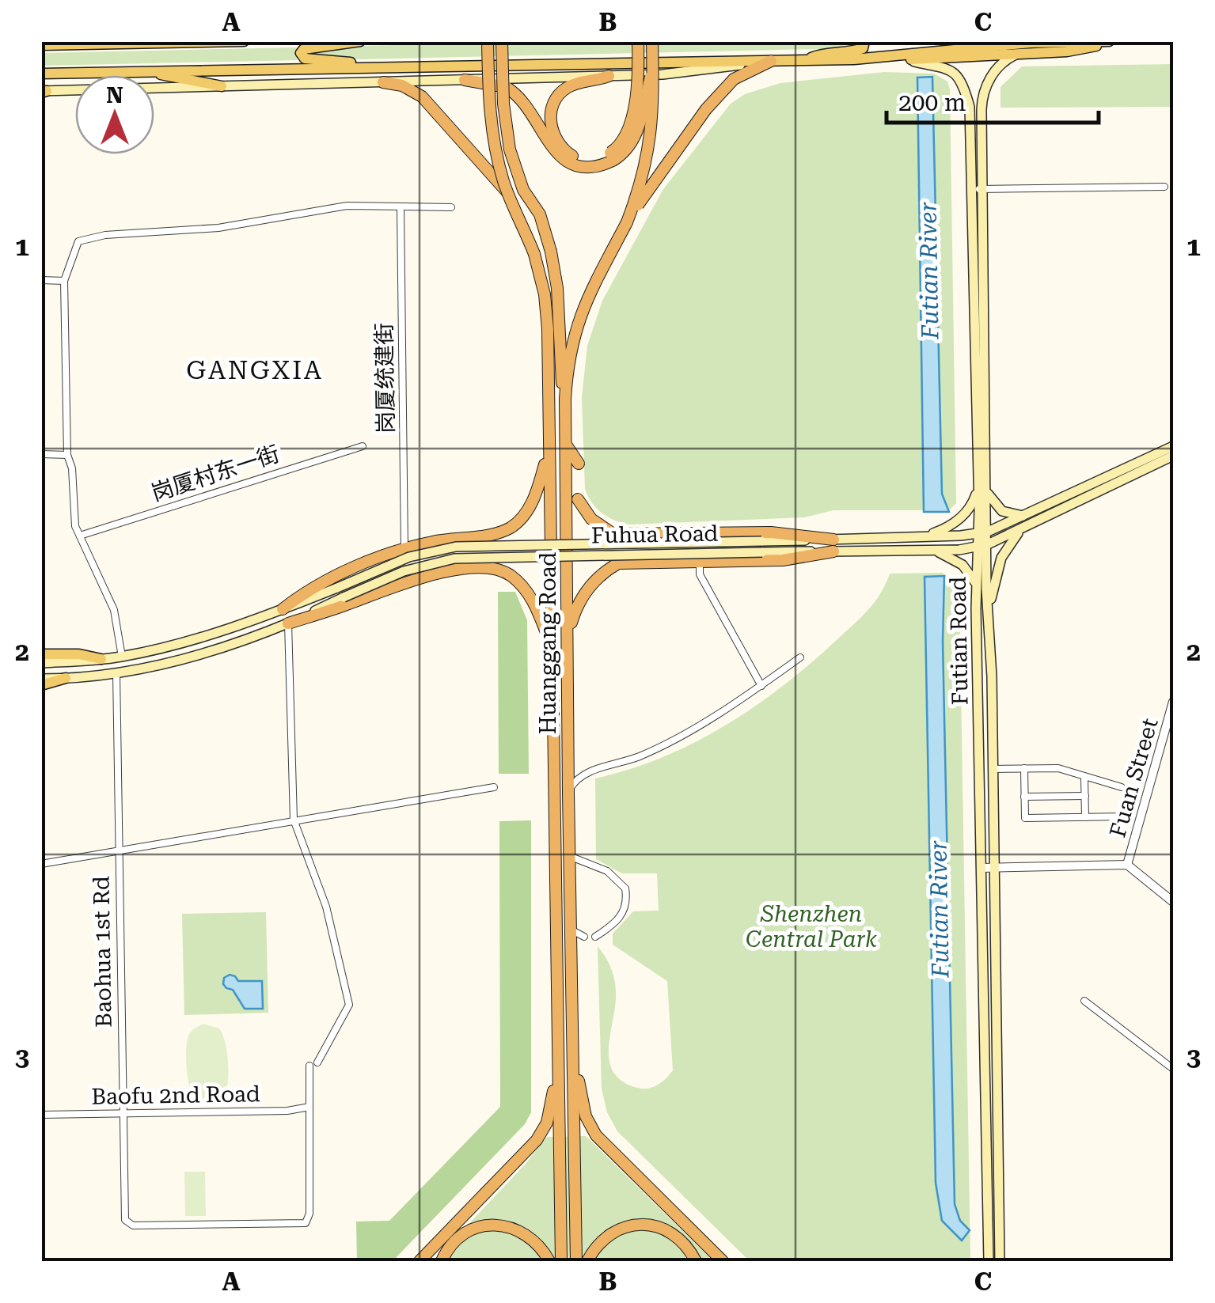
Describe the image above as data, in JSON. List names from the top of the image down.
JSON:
{
  "streets": {
    "highway": ["Huanggang Road"],
    "main road": ["Fuhua Road", "Futian Road"],
    "street": [
      "岗厦统建街",
      "岗厦村东一街",
      "Fuan Street",
      "Baohua 1st Rd",
      "Baofu 2nd Road"
    ]
  },
  "crossings": [
    ["Fuhua Road", "Futian Road"],
    ["Fuhua Road", "Baohua 1st Rd"],
    ["Baohua 1st Rd", "Baofu 2nd Road"]
  ],
  "districts": ["GANGXIA"],
  "water": ["Futian River"],
  "parks": ["Shenzhen Central Park"],
  "scale_bar": "200 m",
  "north": "top",
  "grid": {
    "columns": ["A", "B", "C"],
    "rows": ["1", "2", "3"]
  }
}
